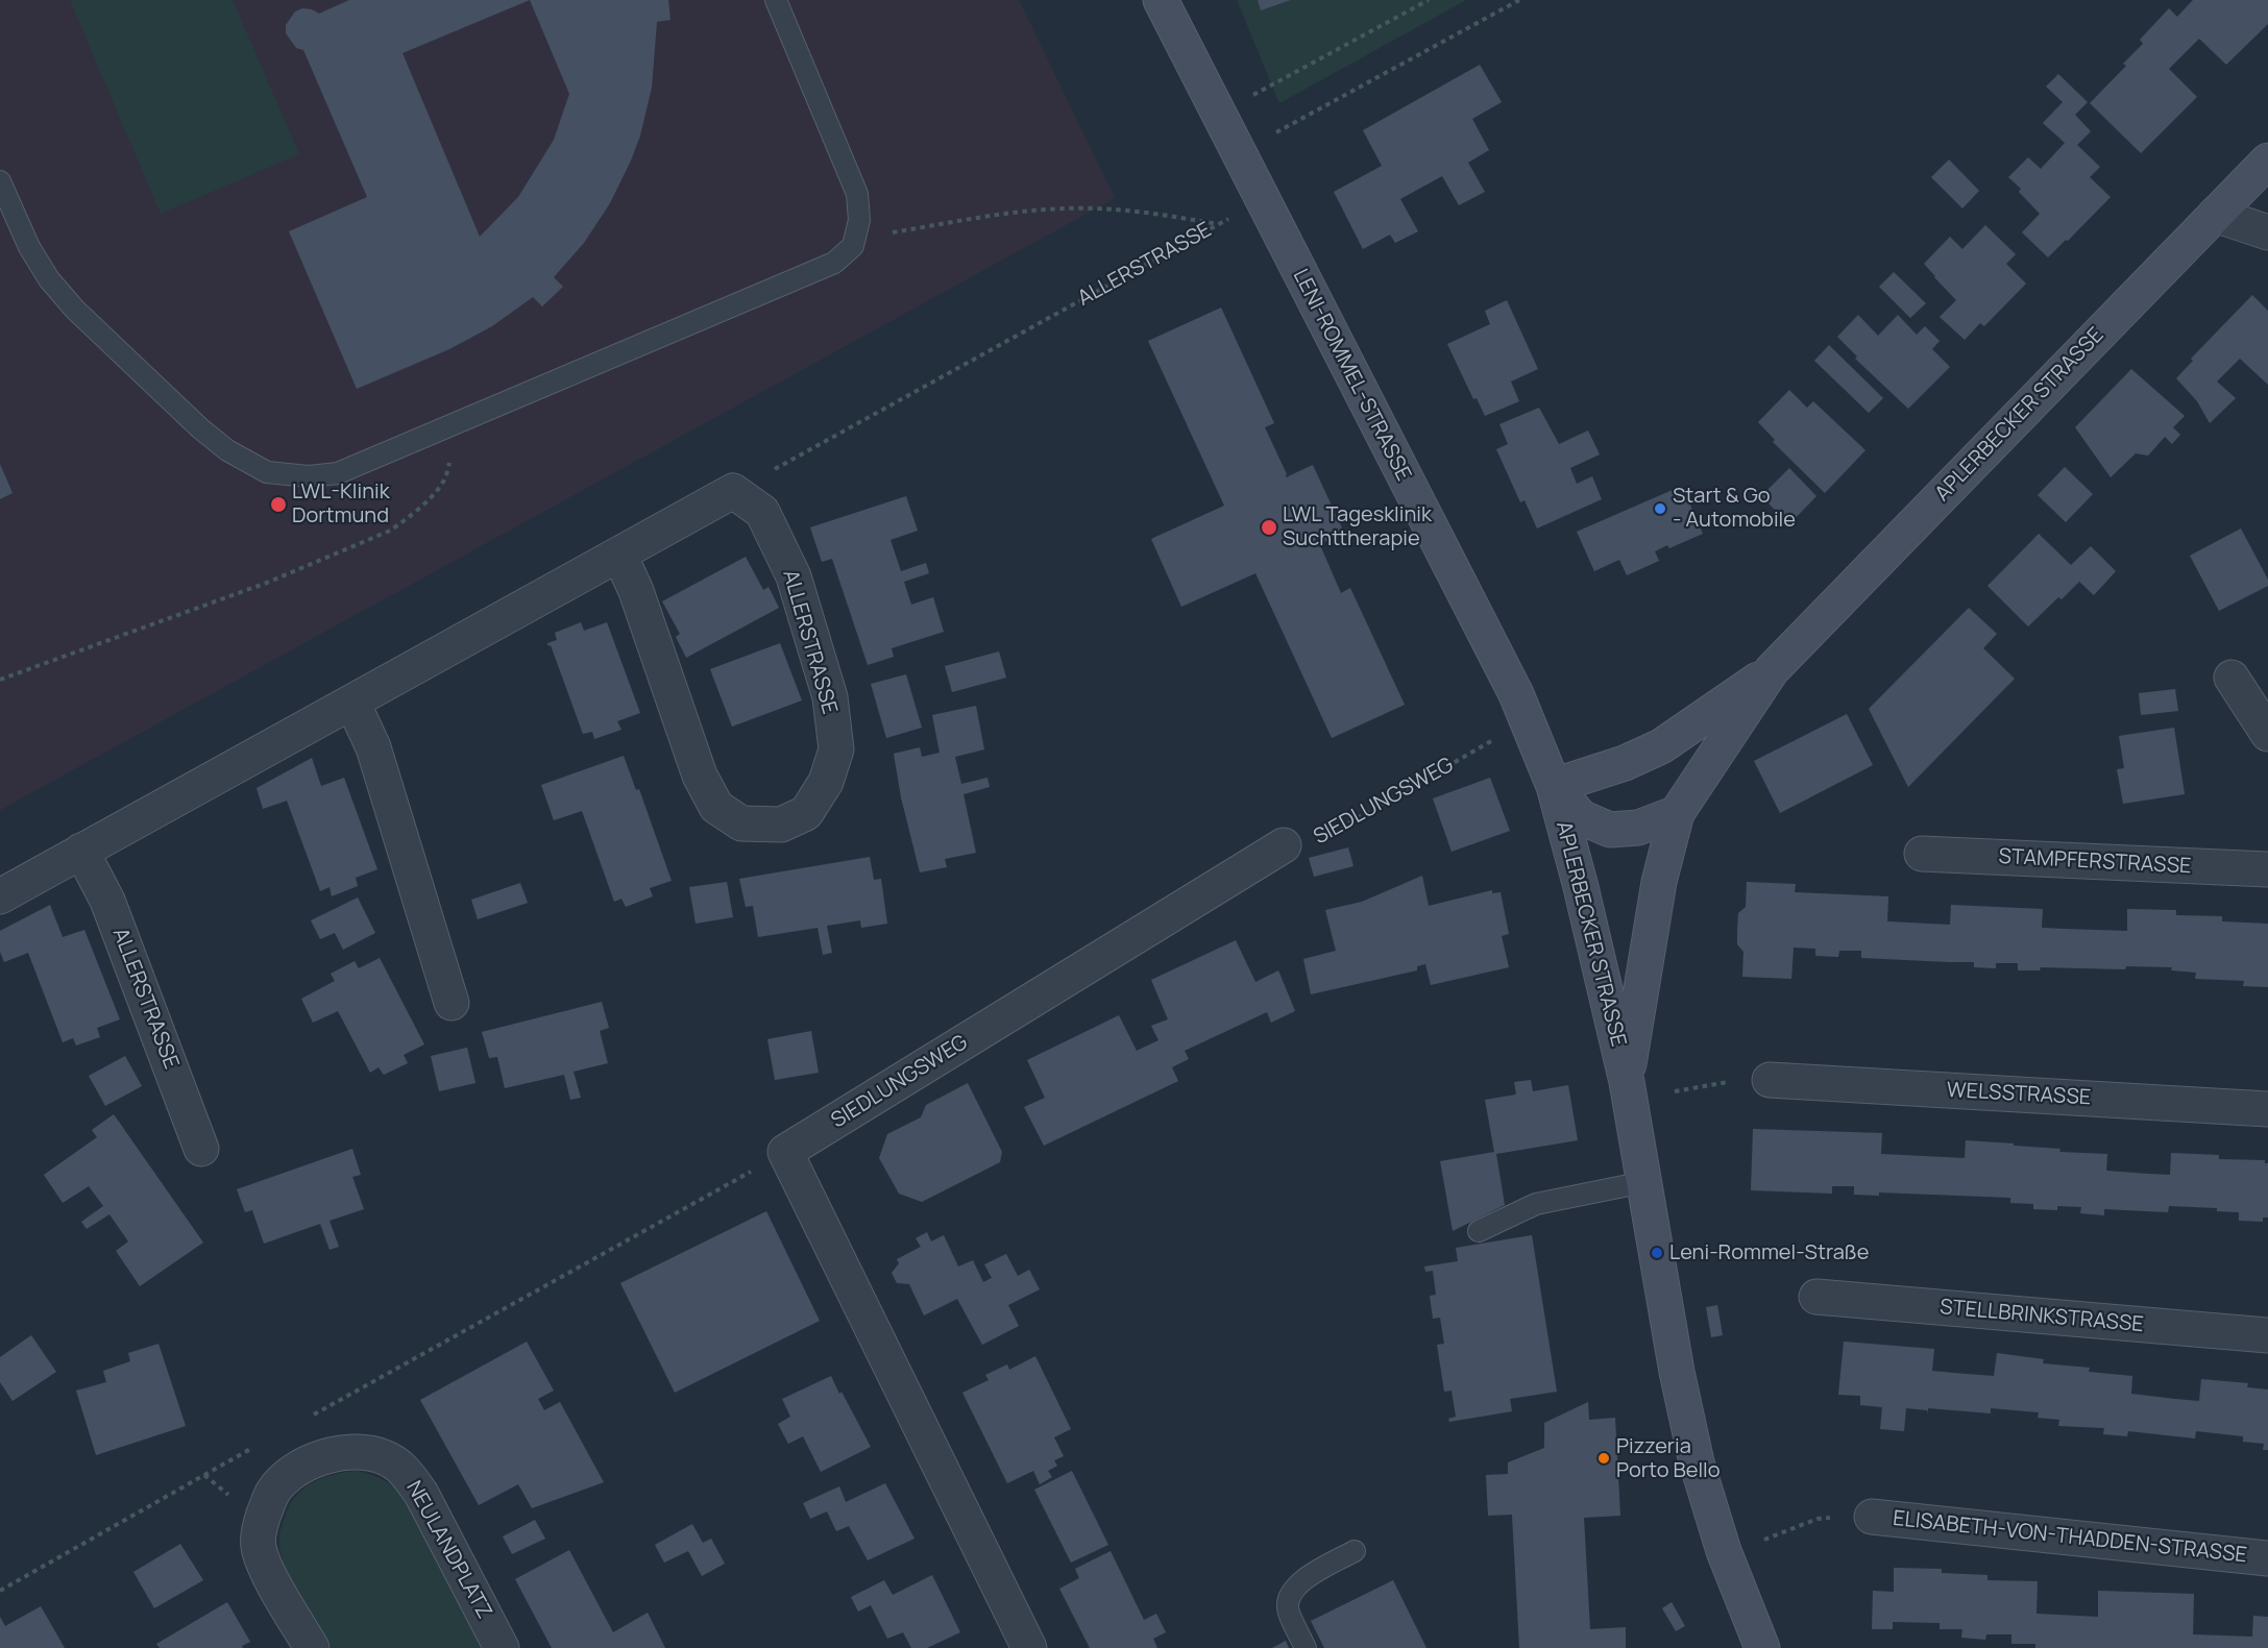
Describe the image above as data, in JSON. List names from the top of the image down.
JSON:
{
  "streets": {
    "main road": ["LENI-ROMMEL-STRASSE", "APLERBECKER STRASSE"],
    "street": [
      "ALLERSTRASSE",
      "SIEDLUNGSWEG",
      "STAMPFERSTRASSE",
      "WELSSTRASSE",
      "STELLBRINKSTRASSE",
      "ELISABETH-VON-THADDEN-STRASSE",
      "NEULANDPLATZ"
    ]
  },
  "crossings": [
    ["ALLERSTRASSE", "LENI-ROMMEL-STRASSE"],
    ["LENI-ROMMEL-STRASSE", "APLERBECKER STRASSE"]
  ],
  "places": [
    "LWL-Klinik Dortmund",
    "Start & Go - Automobile",
    "LWL Tagesklinik Suchttherapie",
    "Leni-Rommel-Straße",
    "Pizzeria Porto Bello"
  ]
}
